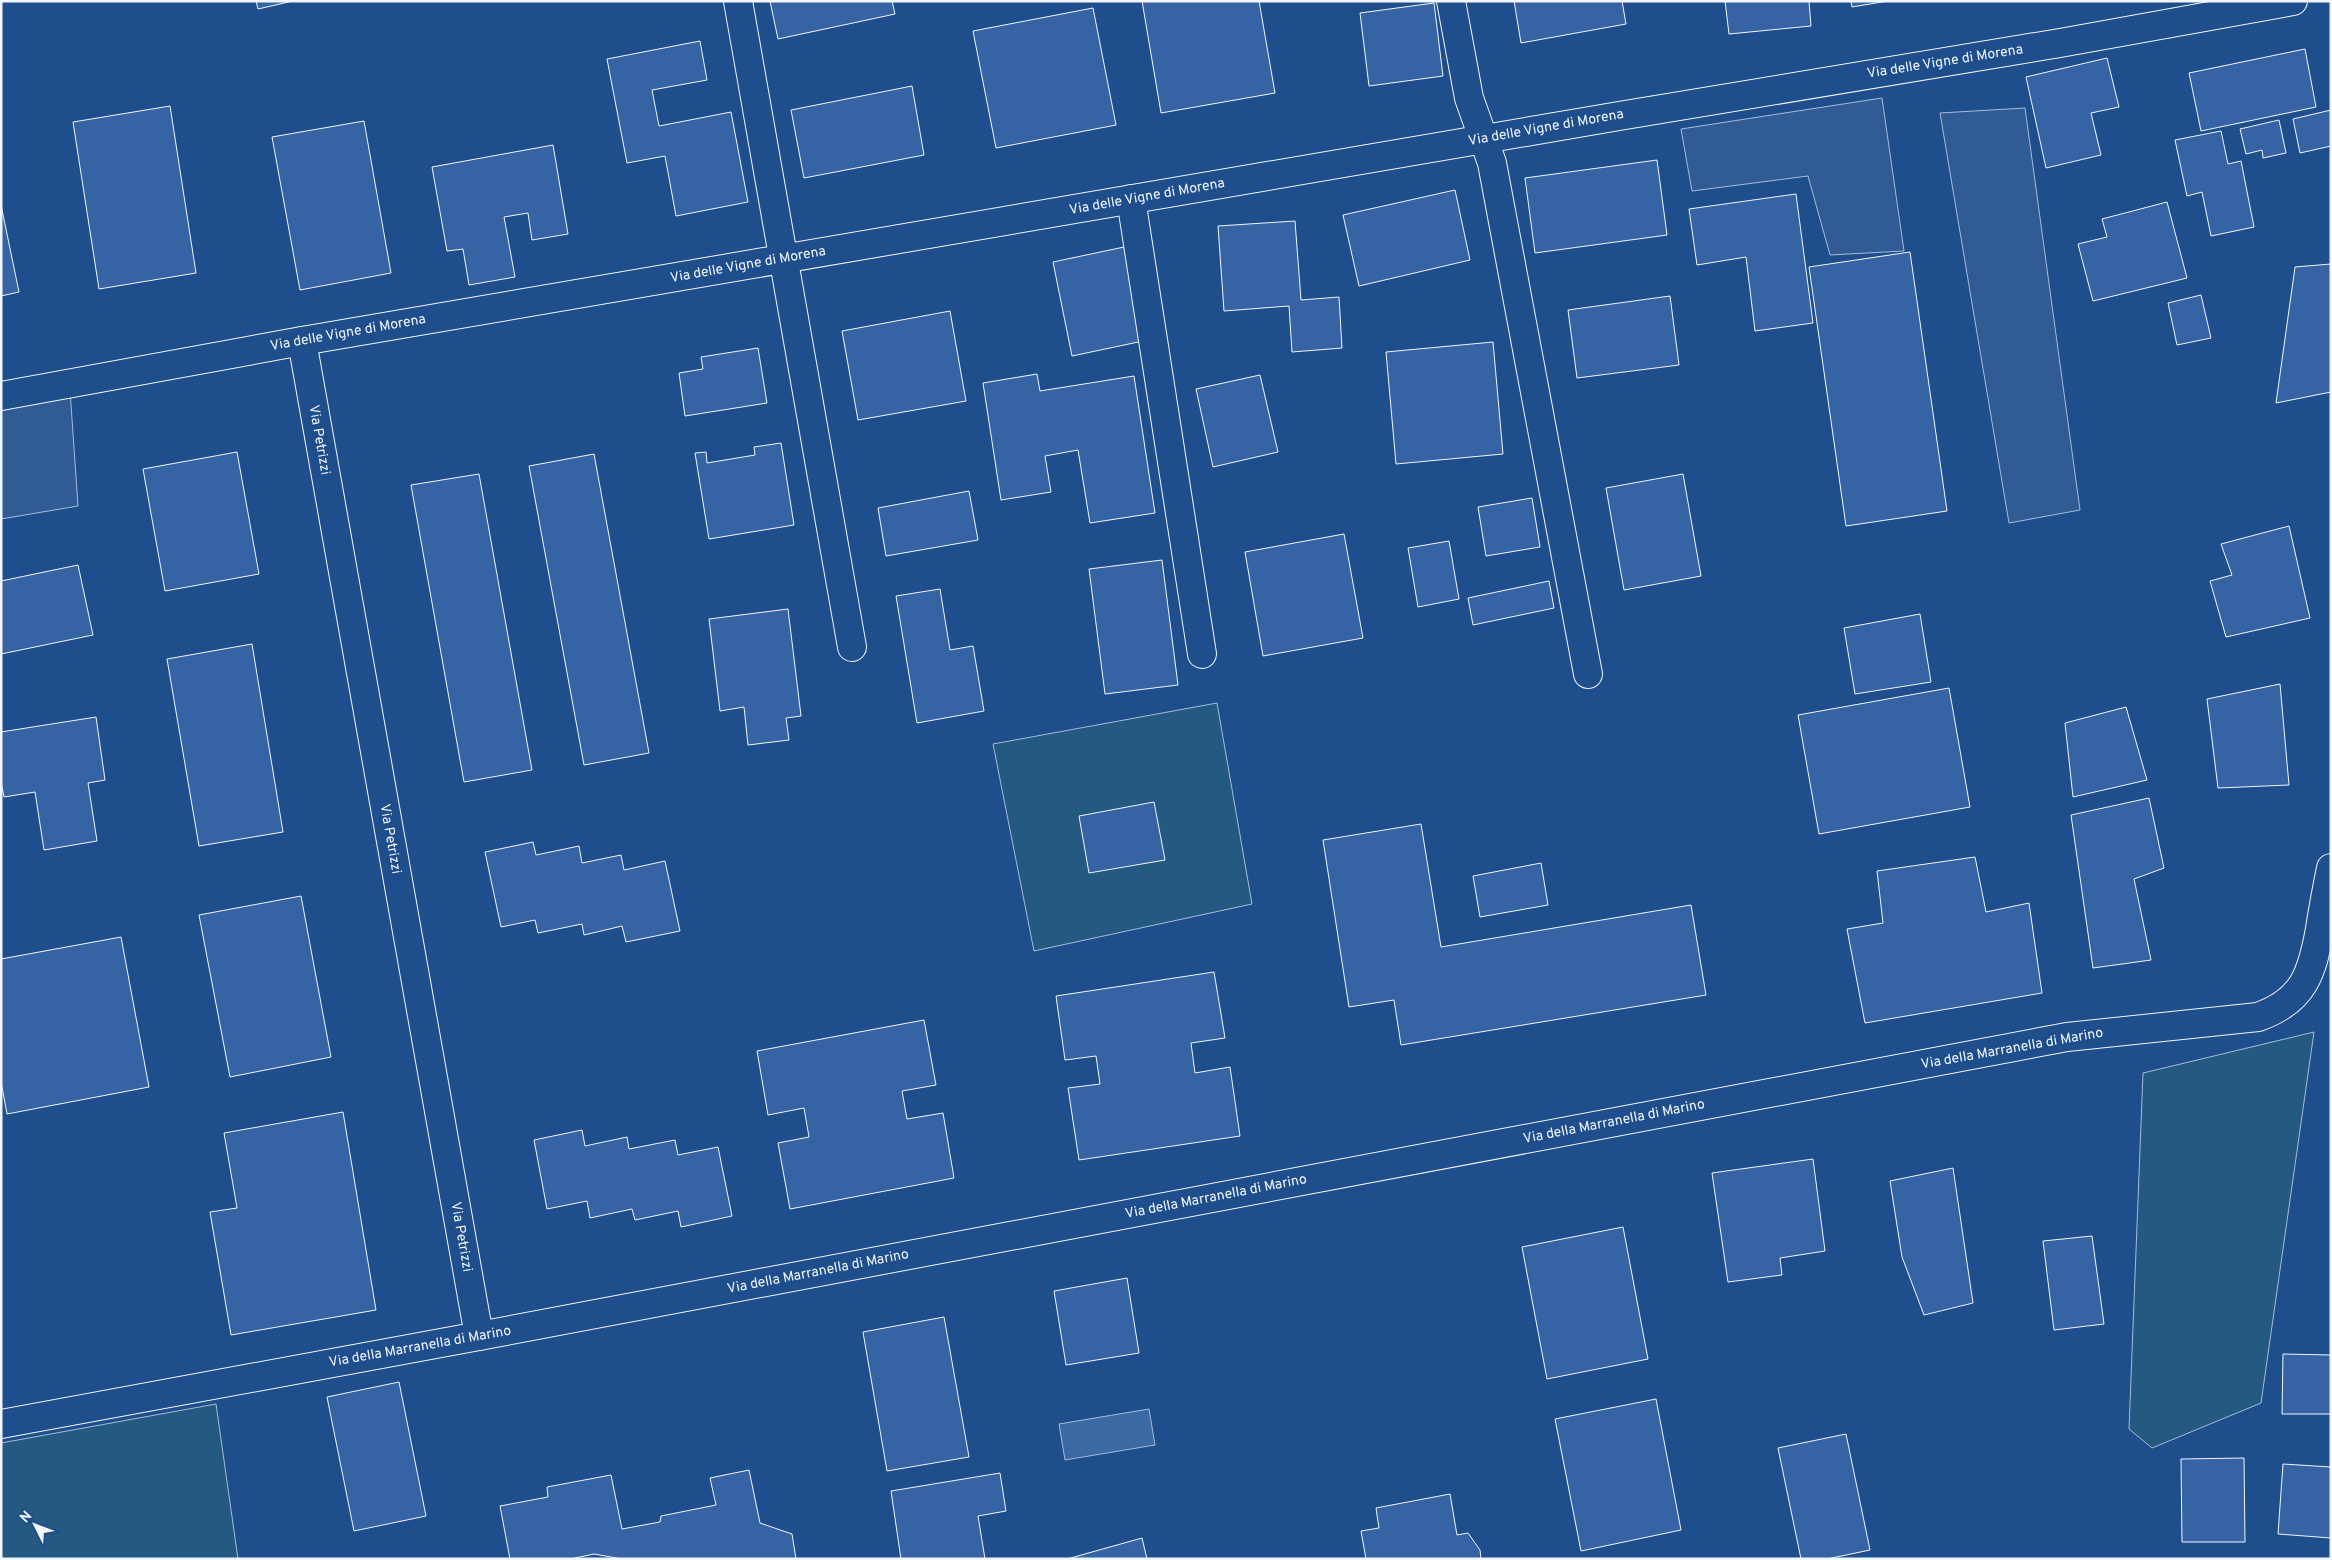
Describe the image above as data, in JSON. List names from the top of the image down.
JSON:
{
  "streets": {
    "street": ["Via delle Vigne di Morena", "Via Petrizzi", "Via della Marranella di Marino"]
  },
  "crossings": [
    ["Via delle Vigne di Morena", "Via Petrizzi"],
    ["Via Petrizzi", "Via della Marranella di Marino"]
  ],
  "north": "top left"
}
